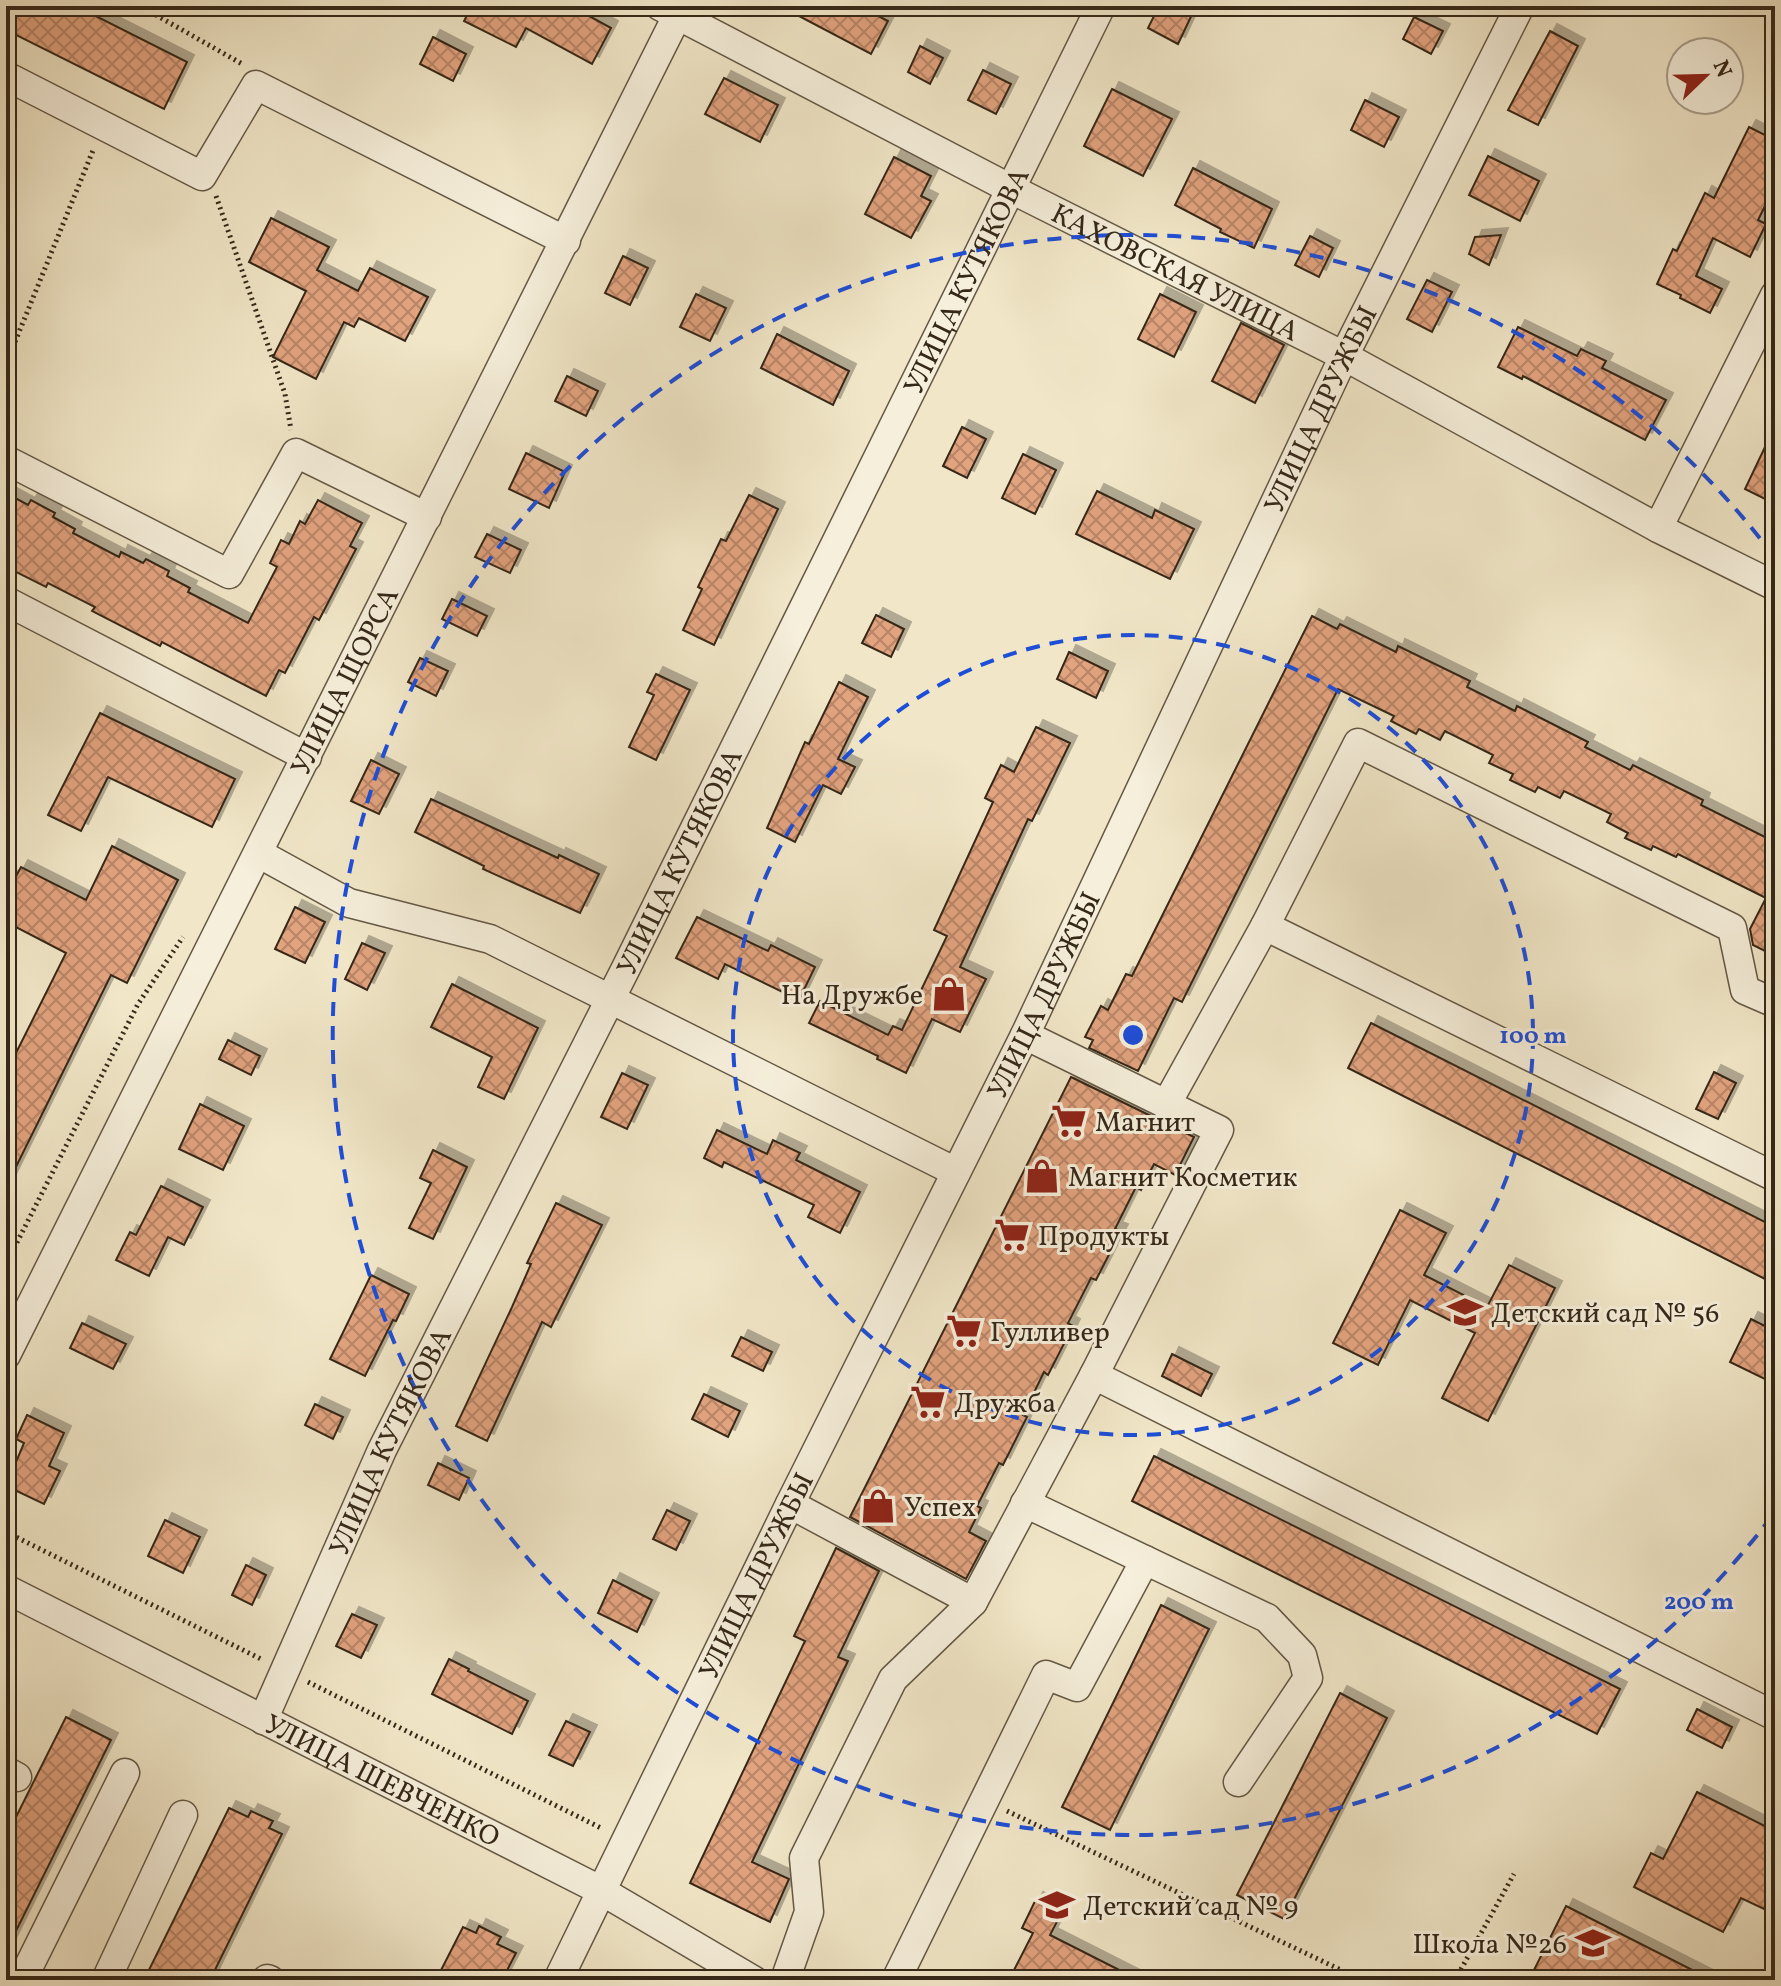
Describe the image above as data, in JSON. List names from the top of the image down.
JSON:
{
  "streets": {
    "street": [
      "КАХОВСКАЯ УЛИЦА",
      "УЛИЦА КУТЯКОВА",
      "УЛИЦА ДРУЖБЫ",
      "УЛИЦА ЩОРСА",
      "УЛИЦА ШЕВЧЕНКО"
    ]
  },
  "crossings": [
    ["КАХОВСКАЯ УЛИЦА", "УЛИЦА КУТЯКОВА"],
    ["КАХОВСКАЯ УЛИЦА", "УЛИЦА ДРУЖБЫ"],
    ["КАХОВСКАЯ УЛИЦА", "УЛИЦА ЩОРСА"],
    ["УЛИЦА КУТЯКОВА", "УЛИЦА ШЕВЧЕНКО"],
    ["УЛИЦА ДРУЖБЫ", "УЛИЦА ШЕВЧЕНКО"]
  ],
  "places": {
    "shop": ["На Дружбе", "Магнит Косметик", "Успех"],
    "supermarket": [
      "Магнит",
      "Продукты",
      "Гулливер",
      "Дружба"
    ],
    "school or university": ["Детский сад № 56", "Детский сад № 9", "Школа №26"]
  },
  "north": "top right",
  "rings": ["100 m", "200 m"]
}
